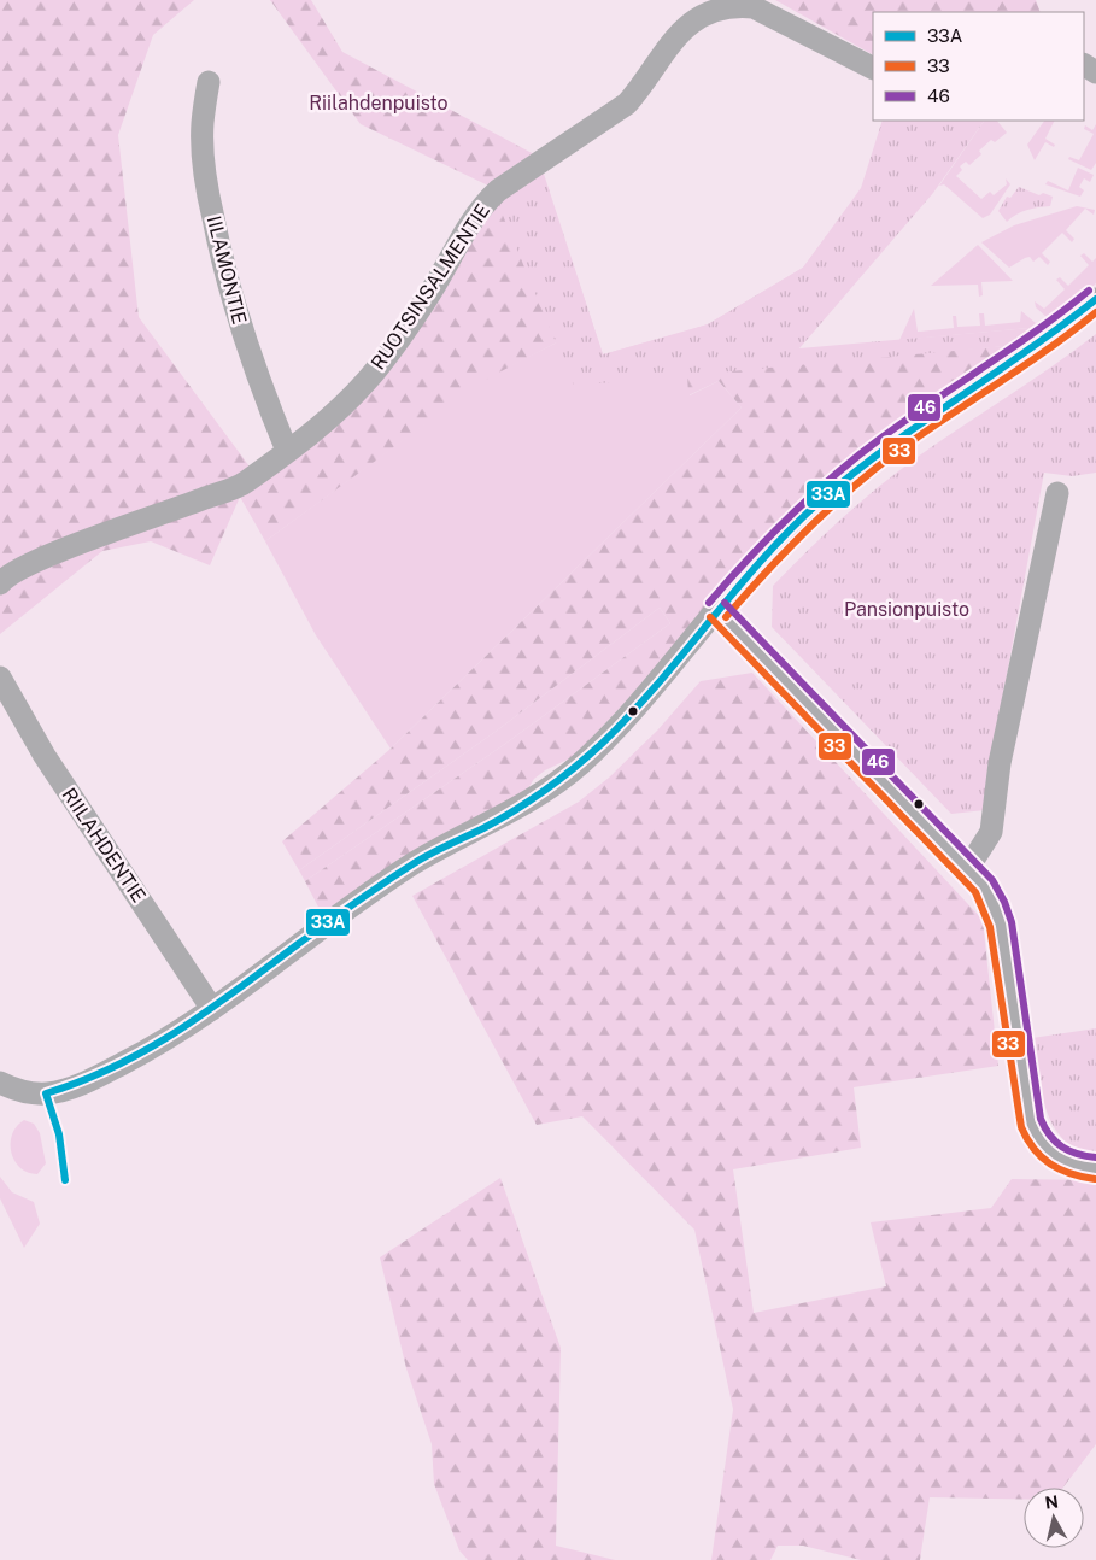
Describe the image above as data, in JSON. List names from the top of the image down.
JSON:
{
  "streets": {
    "street": ["IILAMONTIE", "RUOTSINSALMENTIE", "RIILAHDENTIE"]
  },
  "crossings": [
    ["IILAMONTIE", "RUOTSINSALMENTIE"]
  ],
  "parks": ["Riilahdenpuisto", "Pansionpuisto"],
  "lines": ["transit line 46", "transit line 33A", "transit line 33"],
  "legend": ["33A", "33", "46"],
  "north": "top"
}
